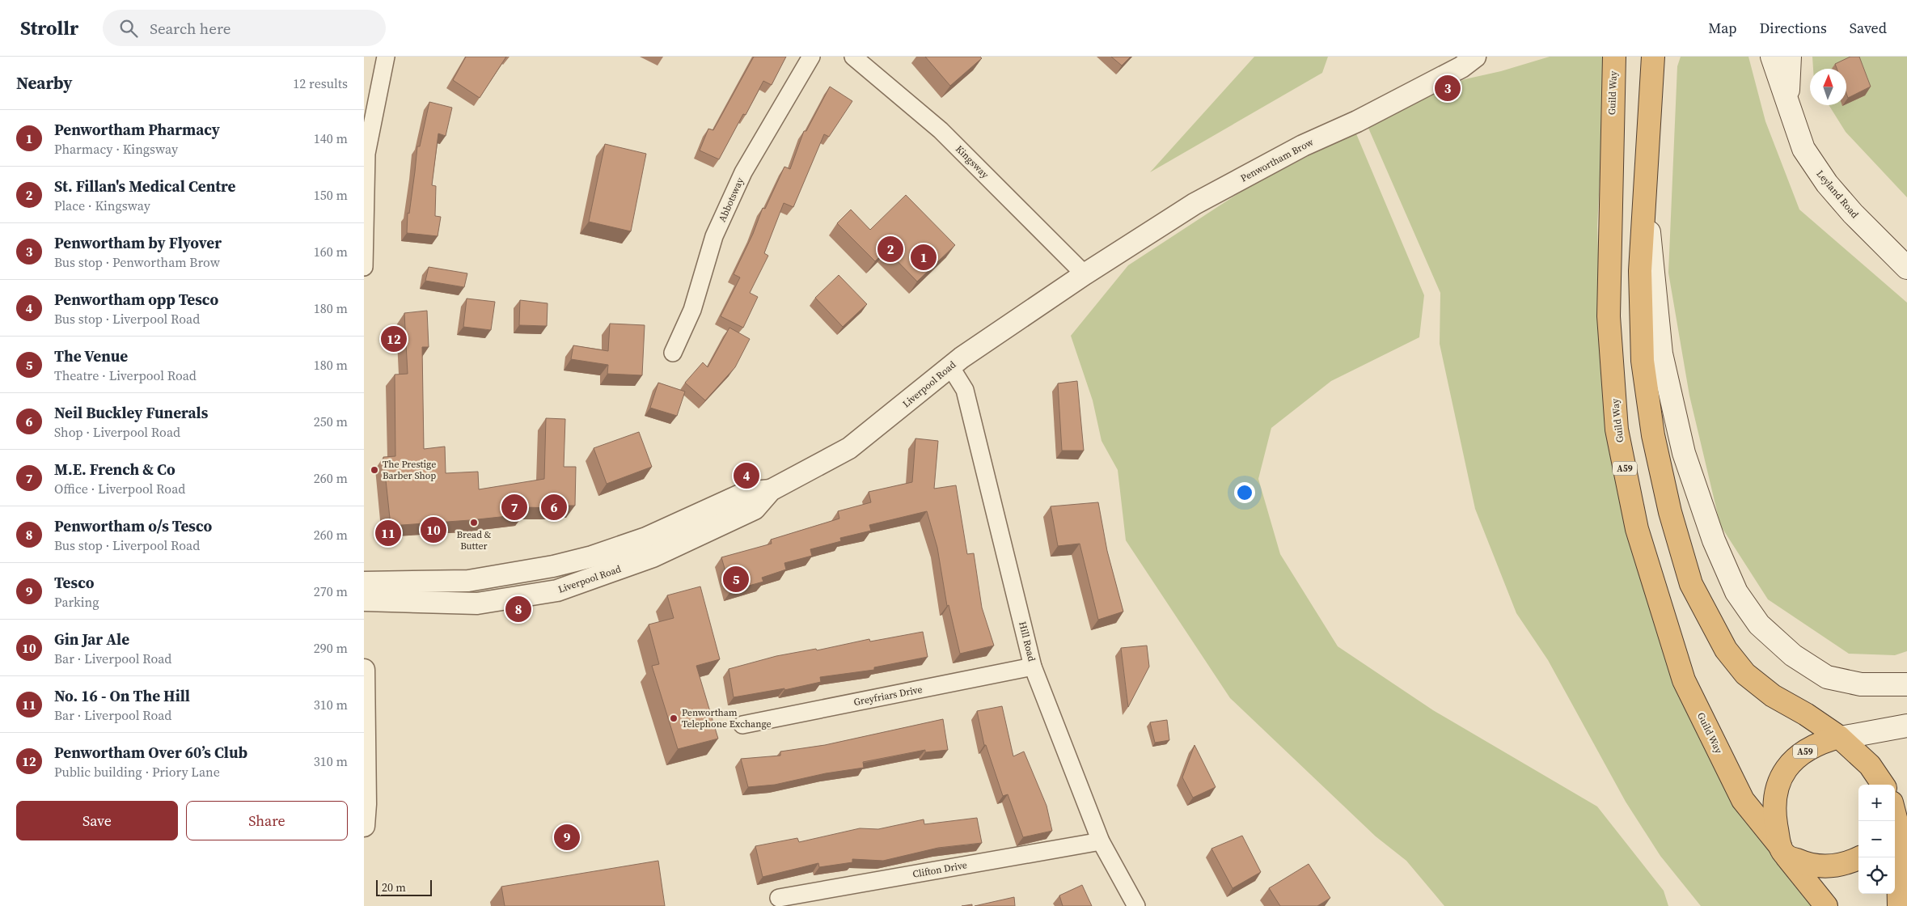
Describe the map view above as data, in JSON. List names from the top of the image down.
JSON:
{
  "streets": {
    "highway": ["Guild Way", "A59"],
    "main road": ["Leyland Road"],
    "street": [
      "Penwortham Brow",
      "Kingsway",
      "Abbotsway",
      "Liverpool Road",
      "Hill Road",
      "Greyfriars Drive",
      "Clifton Drive"
    ]
  },
  "crossings": [
    ["Guild Way", "A59"],
    ["Penwortham Brow", "Kingsway"],
    ["Penwortham Brow", "Liverpool Road"],
    ["Kingsway", "Liverpool Road"],
    ["Liverpool Road", "Hill Road"],
    ["Hill Road", "Greyfriars Drive"],
    ["Hill Road", "Clifton Drive"]
  ],
  "places": ["The Prestige Barber Shop", "Bread & Butter", "Penwortham Telephone Exchange"],
  "scale_bar": "20 m",
  "north": "top",
  "page": {
    "header": "Strollr",
    "search": "Search here",
    "nav": ["Map", "Directions", "Saved"],
    "heading": ["Nearby", "12 results"],
    "pins": [
      "3",
      "2",
      "1",
      "12",
      "4",
      "6",
      "7",
      "10",
      "11",
      "5",
      "8",
      "9"
    ],
    "list": [
      {
        "mark": "1",
        "name": "Penwortham Pharmacy",
        "note": "Pharmacy · Kingsway",
        "value": "140 m"
      },
      {
        "mark": "2",
        "name": "St. Fillan's Medical Centre",
        "note": "Place · Kingsway",
        "value": "150 m"
      },
      {
        "mark": "3",
        "name": "Penwortham by Flyover",
        "note": "Bus stop · Penwortham Brow",
        "value": "160 m"
      },
      {
        "mark": "4",
        "name": "Penwortham opp Tesco",
        "note": "Bus stop · Liverpool Road",
        "value": "180 m"
      },
      {
        "mark": "5",
        "name": "The Venue",
        "note": "Theatre · Liverpool Road",
        "value": "180 m"
      },
      {
        "mark": "6",
        "name": "Neil Buckley Funerals",
        "note": "Shop · Liverpool Road",
        "value": "250 m"
      },
      {
        "mark": "7",
        "name": "M.E. French & Co",
        "note": "Office · Liverpool Road",
        "value": "260 m"
      },
      {
        "mark": "8",
        "name": "Penwortham o/s Tesco",
        "note": "Bus stop · Liverpool Road",
        "value": "260 m"
      },
      {
        "mark": "9",
        "name": "Tesco",
        "note": "Parking",
        "value": "270 m"
      },
      {
        "mark": "10",
        "name": "Gin Jar Ale",
        "note": "Bar · Liverpool Road",
        "value": "290 m"
      },
      {
        "mark": "11",
        "name": "No. 16 - On The Hill",
        "note": "Bar · Liverpool Road",
        "value": "310 m"
      },
      {
        "mark": "12",
        "name": "Penwortham Over 60’s Club",
        "note": "Public building · Priory Lane",
        "value": "310 m"
      }
    ],
    "map_buttons": ["+", "−"],
    "buttons": ["Save", "Share"],
    "scale": "20 m"
  }
}
